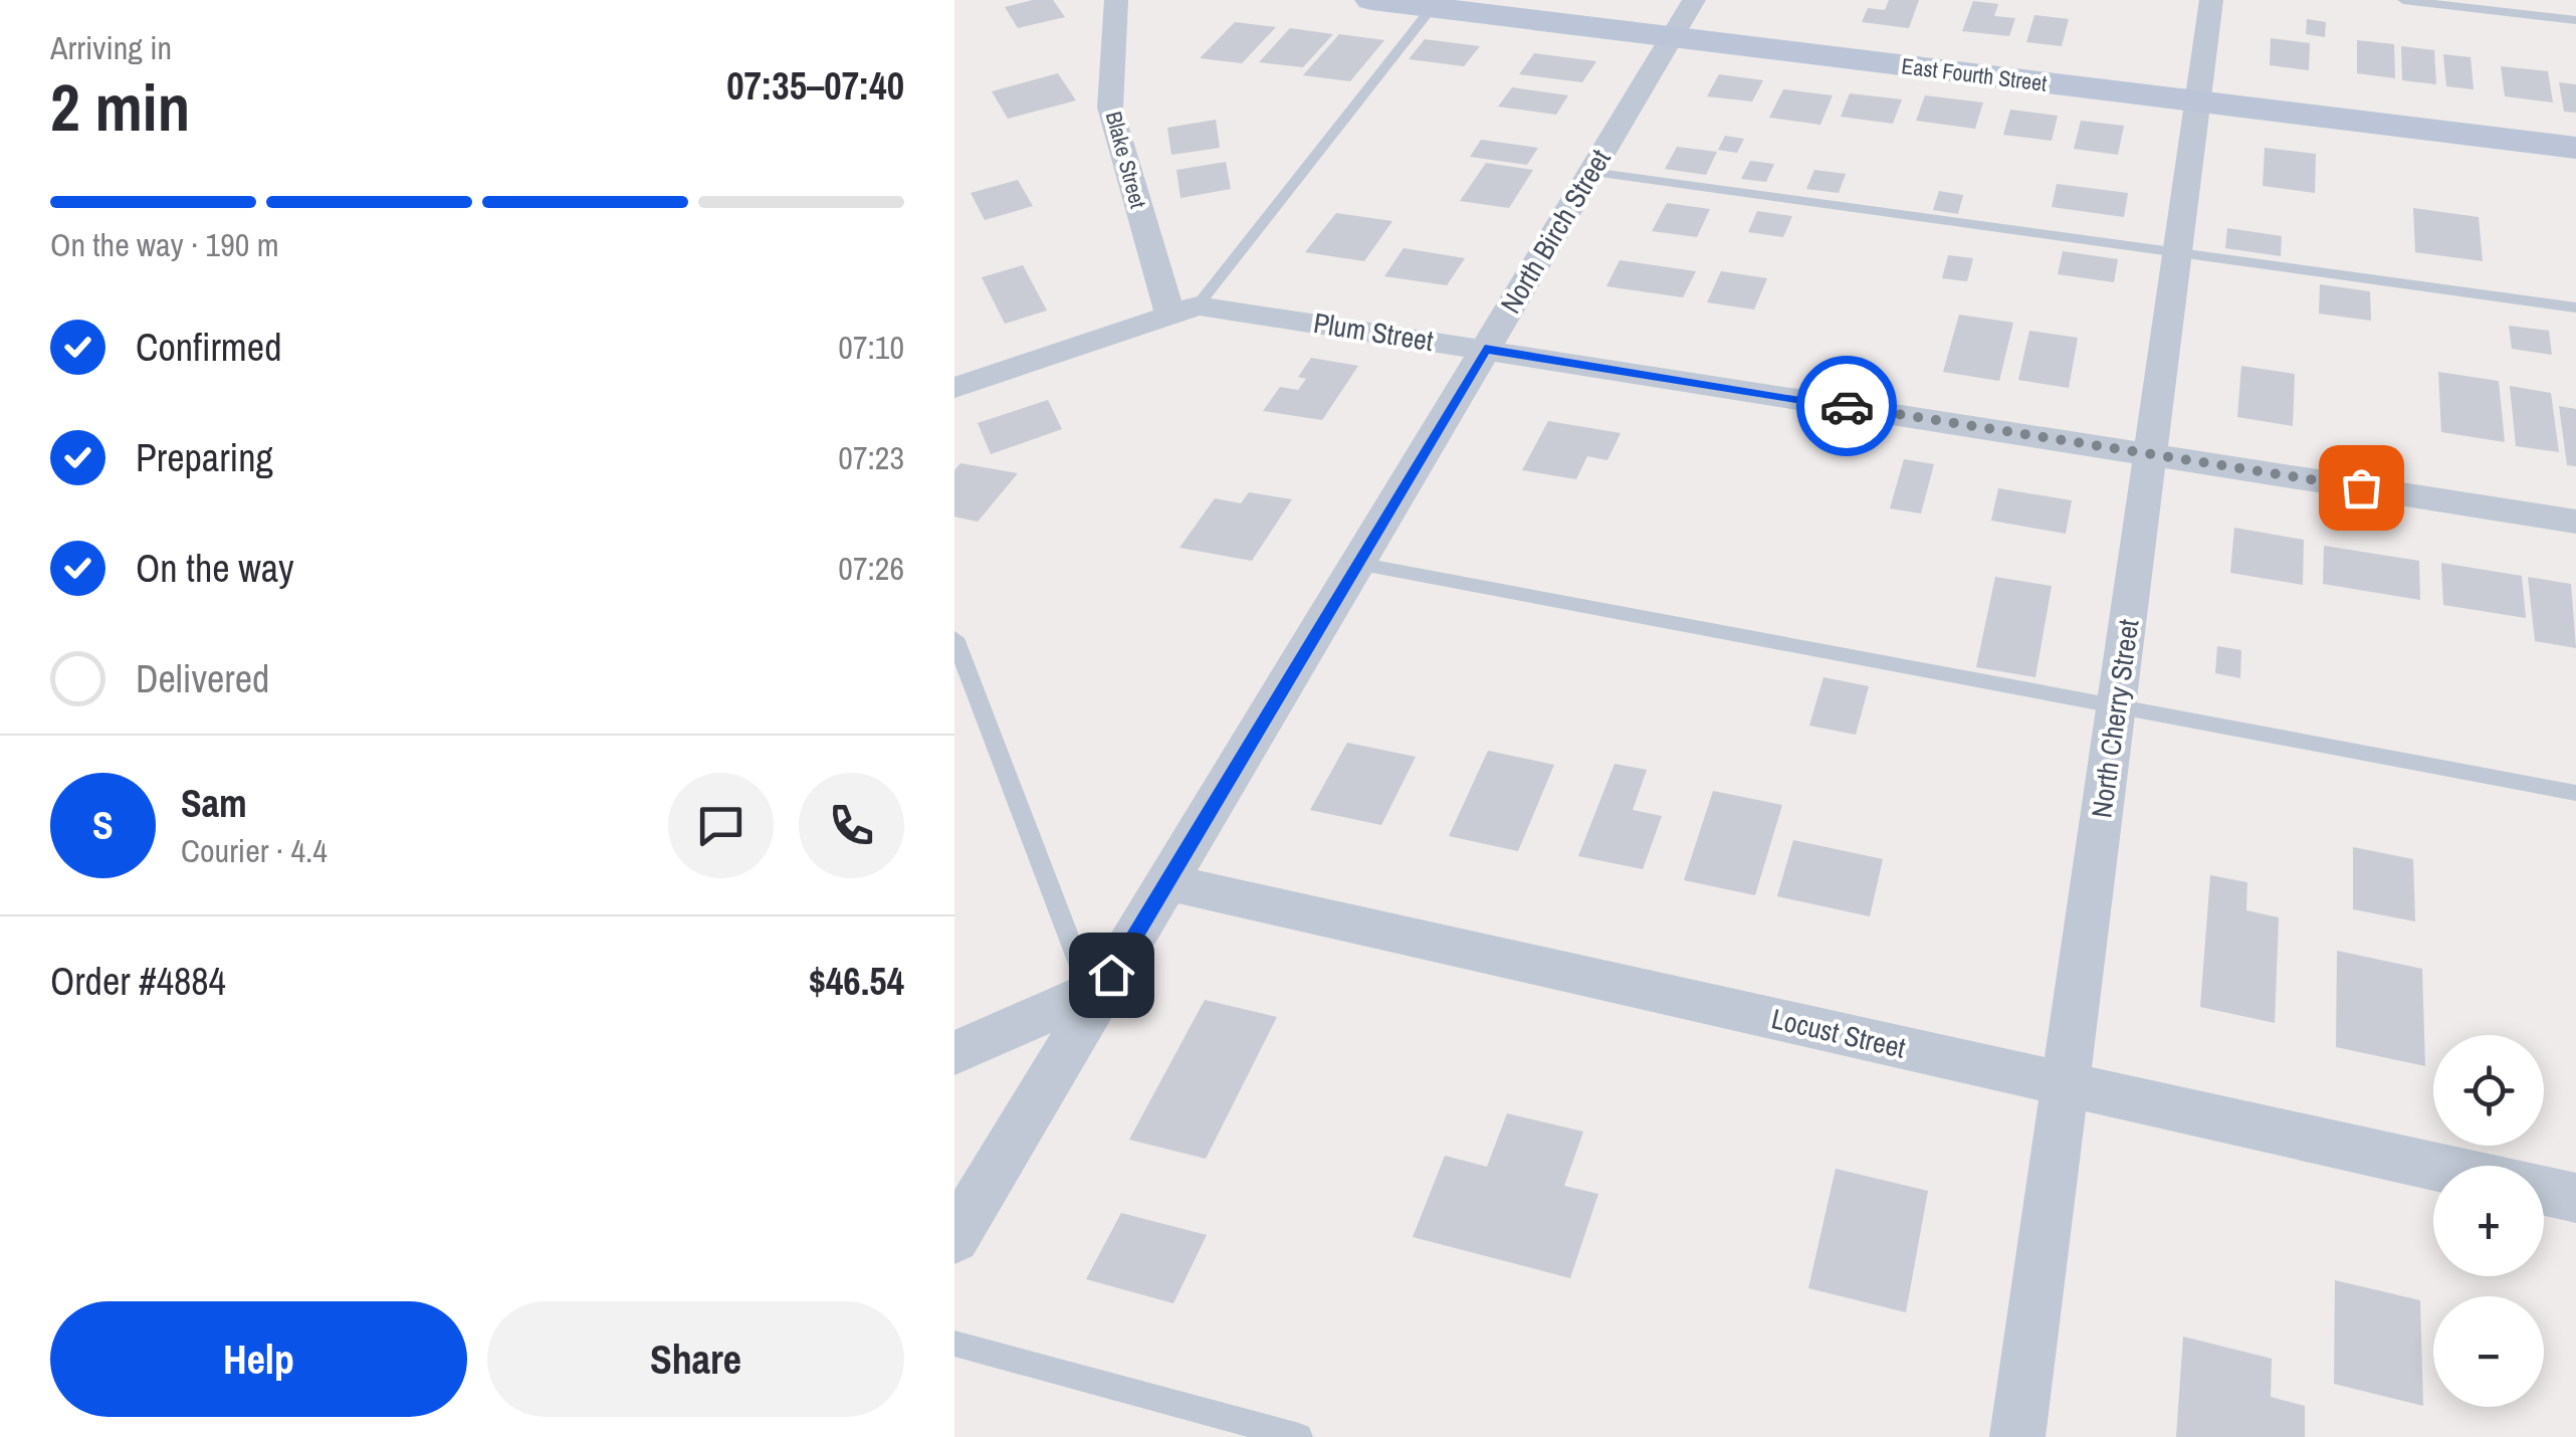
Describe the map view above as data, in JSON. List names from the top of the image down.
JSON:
{
  "streets": {
    "main road": ["East Fourth Street"],
    "street": [
      "Blake Street",
      "North Birch Street",
      "Plum Street",
      "North Cherry Street",
      "Locust Street"
    ]
  },
  "crossings": [
    ["East Fourth Street", "North Birch Street"],
    ["East Fourth Street", "North Cherry Street"],
    ["Blake Street", "Plum Street"],
    ["North Birch Street", "Plum Street"],
    ["North Birch Street", "Locust Street"],
    ["Plum Street", "North Cherry Street"],
    ["North Cherry Street", "Locust Street"]
  ],
  "page": {
    "heading": ["2 min", "Arriving in", "07:35–07:40"],
    "panel": [
      "Sam",
      "Courier · 4.4",
      "Order #4884",
      "$46.54"
    ],
    "bar": "On the way · 190 m",
    "list": [
      ["Confirmed", "07:10"],
      ["Preparing", "07:23"],
      ["On the way", "07:26"],
      "Delivered"
    ],
    "round": "S",
    "map_buttons": ["+", "−"],
    "buttons": ["Help", "Share"]
  }
}
